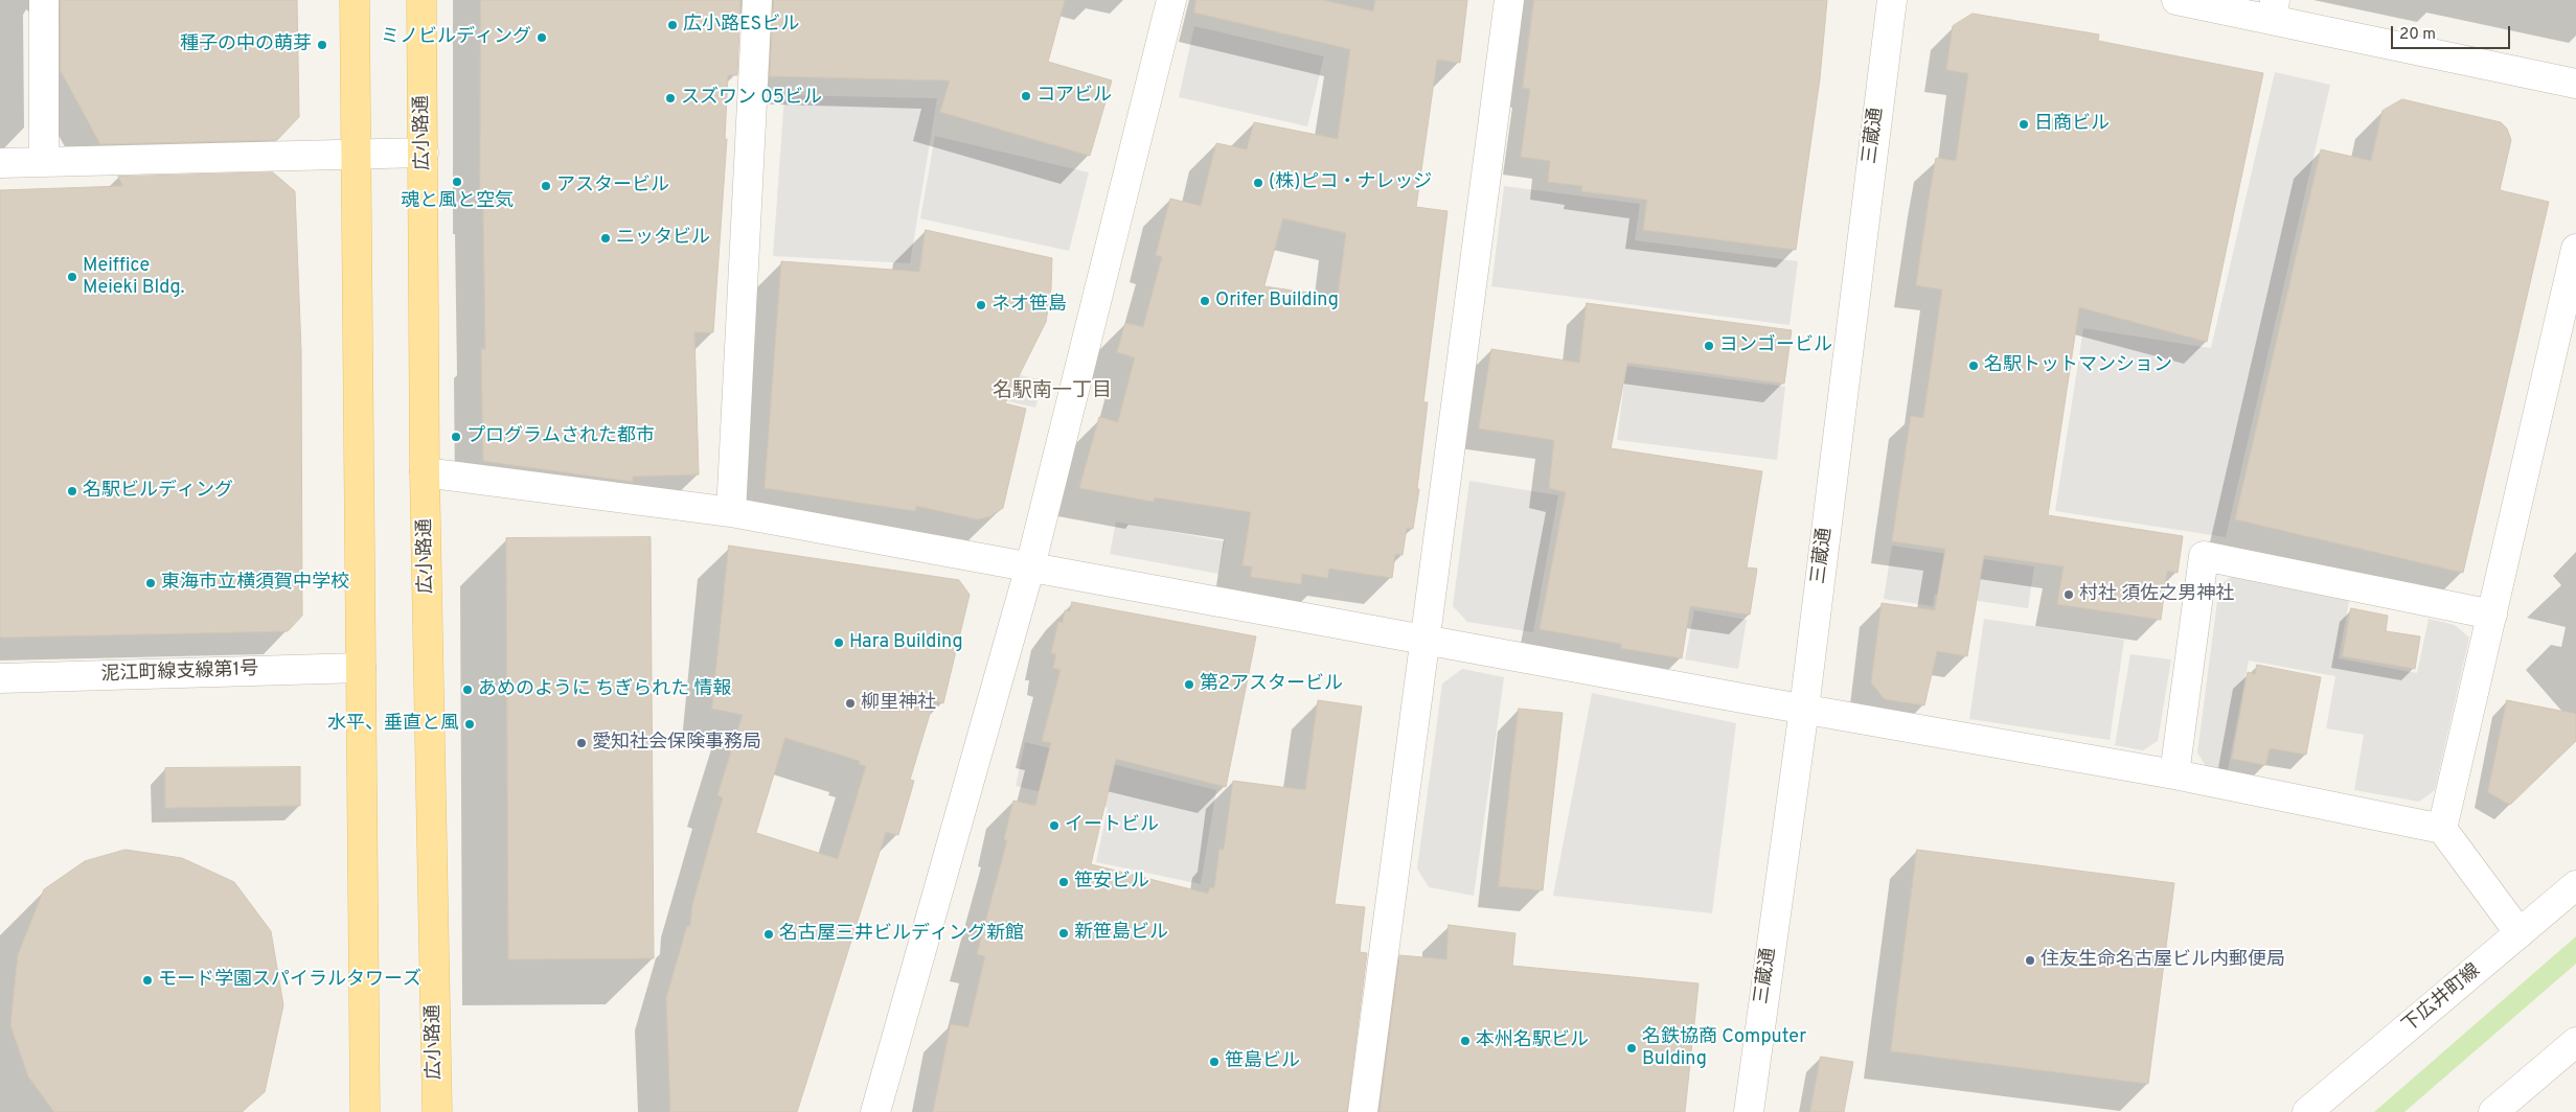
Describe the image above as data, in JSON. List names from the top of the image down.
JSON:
{
  "streets": {
    "main road": ["広小路通"],
    "street": ["三蔵通", "泥江町線支線第1号", "下広井町線"]
  },
  "districts": ["名駅南一丁目"],
  "places": [
    "広小路ESビル",
    "ミノビルディング",
    "種子の中の萌芽",
    "コアビル",
    "スズワン 05ビル",
    "日商ビル",
    "魂と風と空気",
    "(株)ピコ・ナレッジ",
    "アスタービル",
    "ニッタビル",
    "Meiffice Meieki Bldg.",
    "Orifer Building",
    "ネオ笹島",
    "ヨンゴービル",
    "名駅トットマンション",
    "プログラムされた都市",
    "名駅ビルディング",
    "東海市立横須賀中学校",
    "村社 須佐之男神社",
    "Hara Building",
    "第2アスタービル",
    "あめのように ちぎられた 情報",
    "柳里神社",
    "水平、垂直と風",
    "愛知社会保険事務局",
    "イートビル",
    "笹安ビル",
    "新笹島ビル",
    "名古屋三井ビルディング新館",
    "住友生命名古屋ビル内郵便局",
    "モード学園スパイラルタワーズ",
    "本州名駅ビル",
    "名鉄協商 Computer Bulding",
    "笹島ビル"
  ],
  "scale_bar": "20 m"
}
